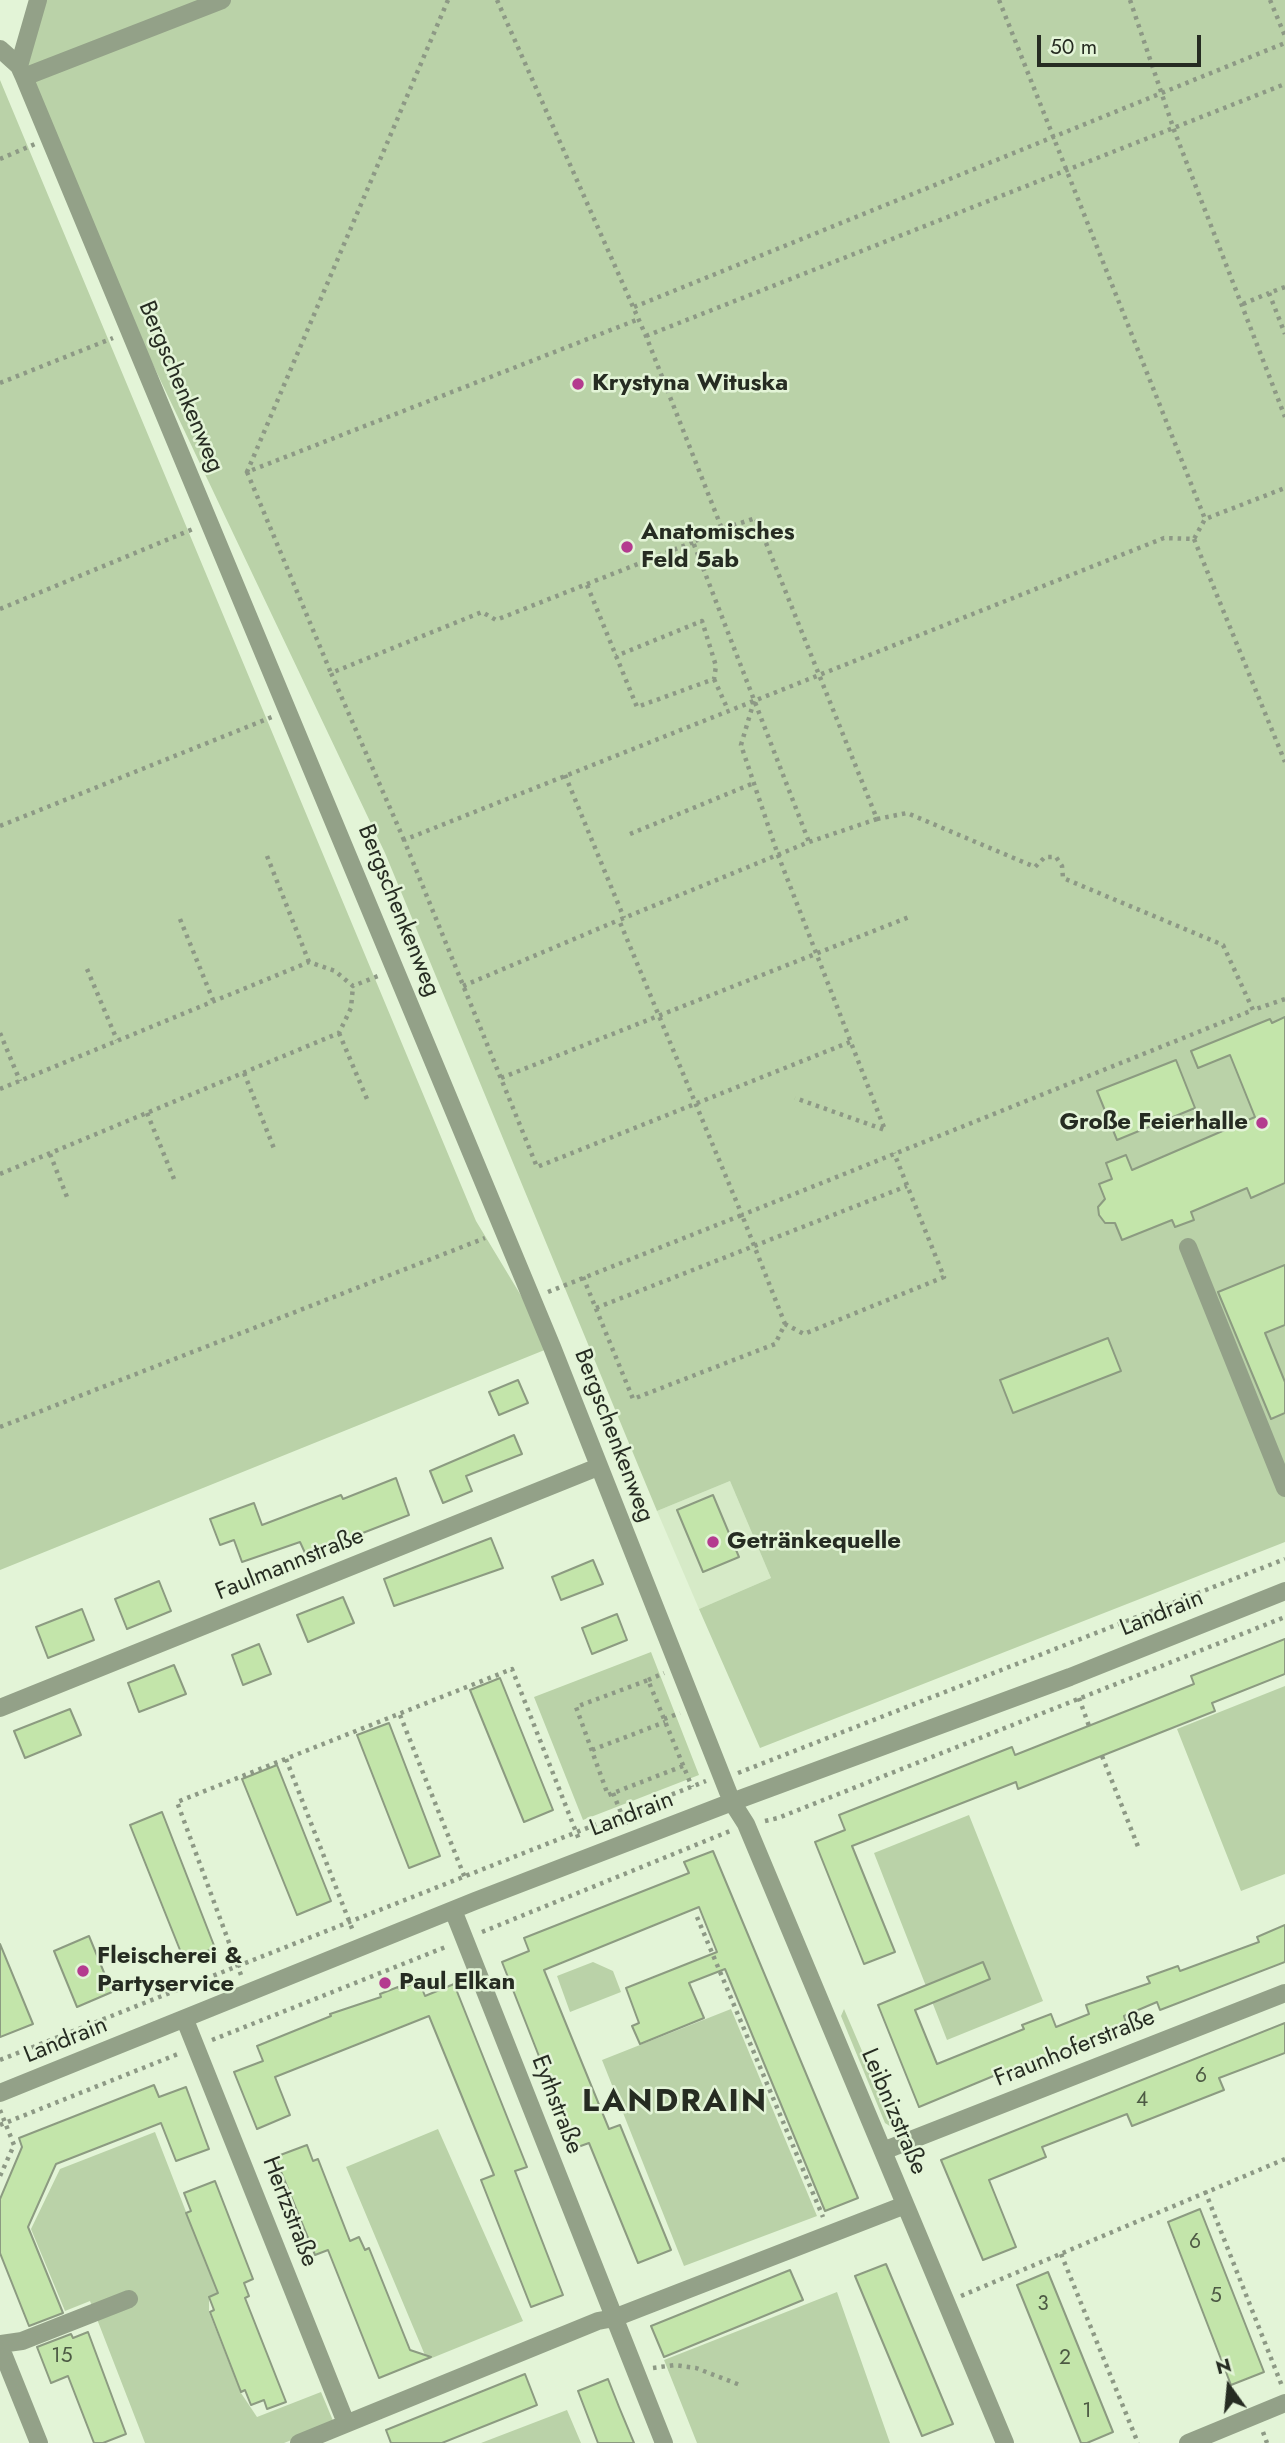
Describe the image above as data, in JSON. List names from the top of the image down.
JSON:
{
  "streets": {
    "street": [
      "Bergschenkenweg",
      "Faulmannstraße",
      "Landrain",
      "Fraunhoferstraße",
      "Eythstraße",
      "Leibnizstraße",
      "Hertzstraße"
    ]
  },
  "crossings": [
    ["Bergschenkenweg", "Faulmannstraße"],
    ["Bergschenkenweg", "Landrain"],
    ["Bergschenkenweg", "Leibnizstraße"],
    ["Landrain", "Eythstraße"],
    ["Landrain", "Leibnizstraße"],
    ["Landrain", "Hertzstraße"],
    ["Fraunhoferstraße", "Leibnizstraße"]
  ],
  "districts": ["LANDRAIN"],
  "places": [
    "Krystyna Wituska",
    "Anatomisches Feld 5ab",
    "Große Feierhalle",
    "Getränkequelle",
    "Fleischerei & Partyservice",
    "Paul Elkan"
  ],
  "house_numbers": [
    "6",
    "4",
    "6",
    "5",
    "3",
    "15",
    "2",
    "1"
  ],
  "scale_bar": "50 m",
  "north": "top"
}
